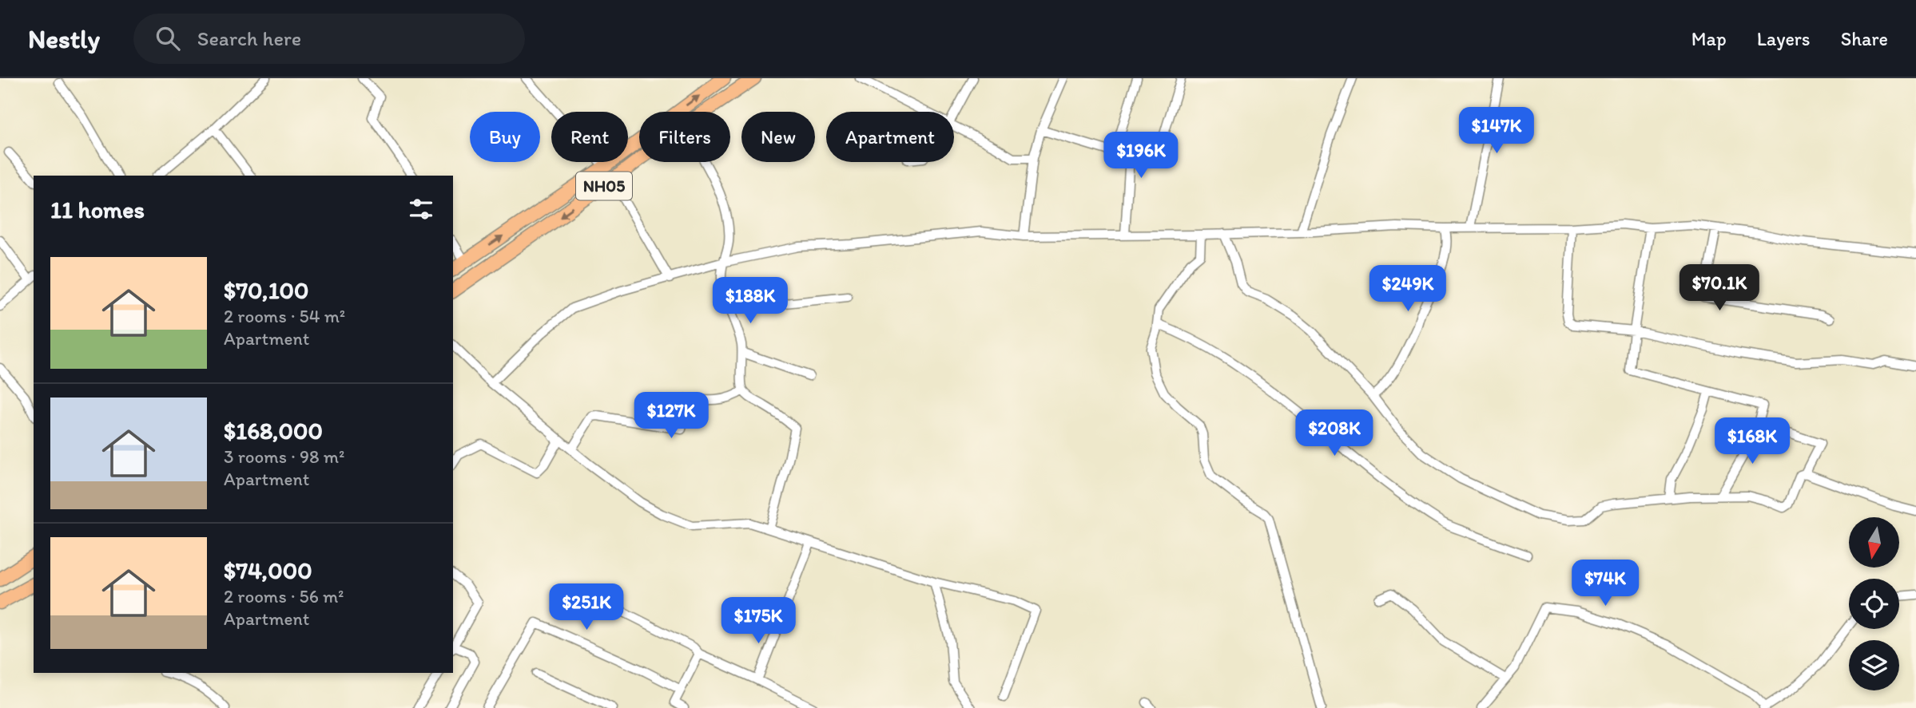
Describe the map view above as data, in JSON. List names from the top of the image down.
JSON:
{
  "streets": {
    "highway": ["NH05"]
  },
  "north": "bottom",
  "page": {
    "header": "Nestly",
    "search": "Search here",
    "nav": ["Map", "Layers", "Share"],
    "price": [
      "$147K",
      "$196K",
      "$70.1K",
      "$249K",
      "$188K",
      "$127K",
      "$208K",
      "$168K",
      "$74K",
      "$251K",
      "$175K"
    ],
    "chip": [
      "Buy",
      "Rent",
      "Filters",
      "New",
      "Apartment"
    ],
    "heading": "11 homes",
    "list": [
      {
        "name": "$70,100",
        "note": "2 rooms · 54 m² · Apartment"
      },
      {
        "name": "$168,000",
        "note": "3 rooms · 98 m² · Apartment"
      },
      {
        "name": "$74,000",
        "note": "2 rooms · 56 m² · Apartment"
      }
    ]
  }
}
